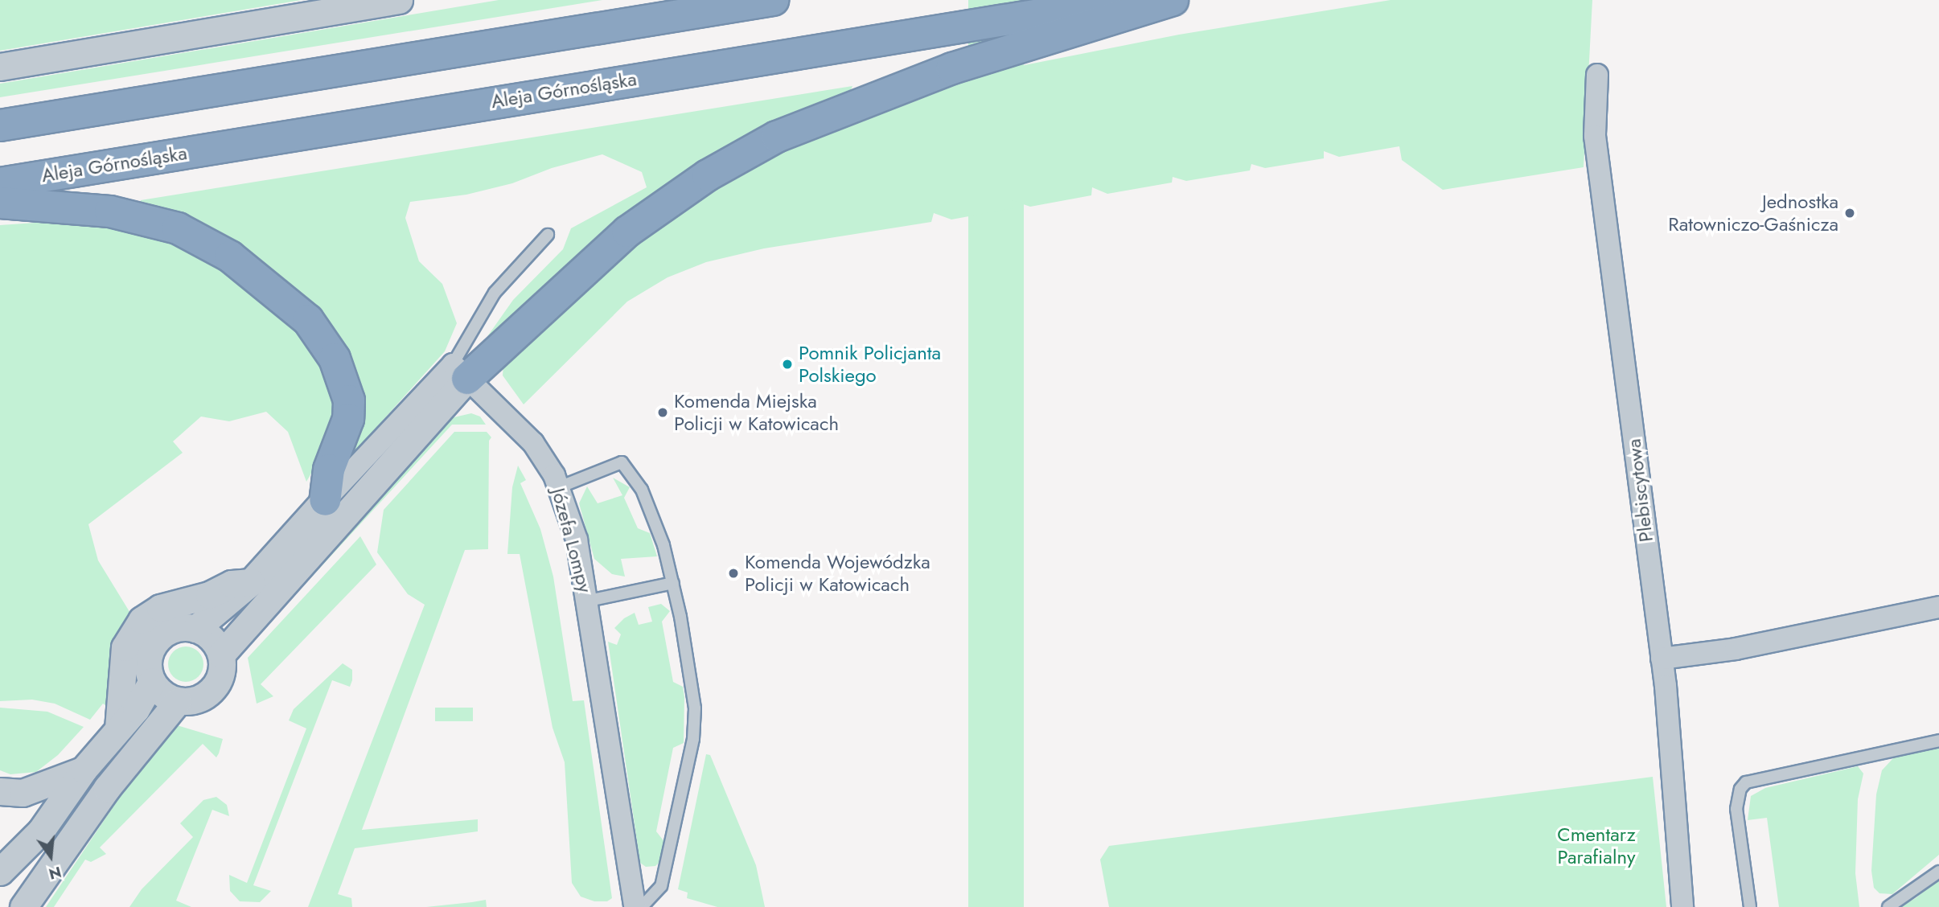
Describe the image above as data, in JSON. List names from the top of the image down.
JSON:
{
  "streets": {
    "highway": ["Aleja Górnośląska"],
    "street": ["Plebiscytowa", "Józefa Lompy"]
  },
  "parks": ["Cmentarz Parafialny"],
  "places": [
    "Jednostka Ratowniczo-Gaśnicza",
    "Pomnik Policjanta Polskiego",
    "Komenda Miejska Policji w Katowicach",
    "Komenda Wojewódzka Policji w Katowicach"
  ],
  "north": "bottom"
}
